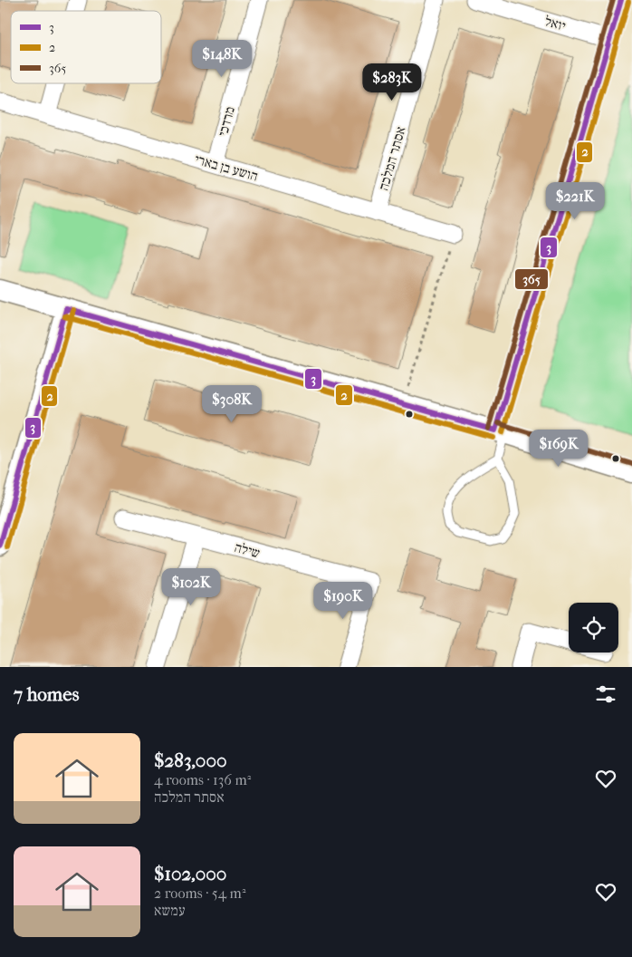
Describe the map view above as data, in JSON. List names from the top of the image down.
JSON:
{
  "streets": {
    "street": [
      "יואל",
      "מרדכי",
      "אסתר המלכה",
      "הושע בן בארי",
      "שילה"
    ]
  },
  "crossings": [
    ["מרדכי", "הושע בן בארי"],
    ["אסתר המלכה", "הושע בן בארי"]
  ],
  "lines": ["transit line 3", "transit line 365", "transit line 2"],
  "legend": ["3", "2", "365"],
  "page": {
    "price": [
      "$148K",
      "$283K",
      "$221K",
      "$308K",
      "$169K",
      "$102K",
      "$190K"
    ],
    "heading": "7 homes",
    "list": [
      {
        "name": "$283,000",
        "note": "4 rooms · 136 m² · אסתר המלכה"
      },
      {
        "name": "$102,000",
        "note": "2 rooms · 54 m² · עמשא"
      }
    ]
  }
}
